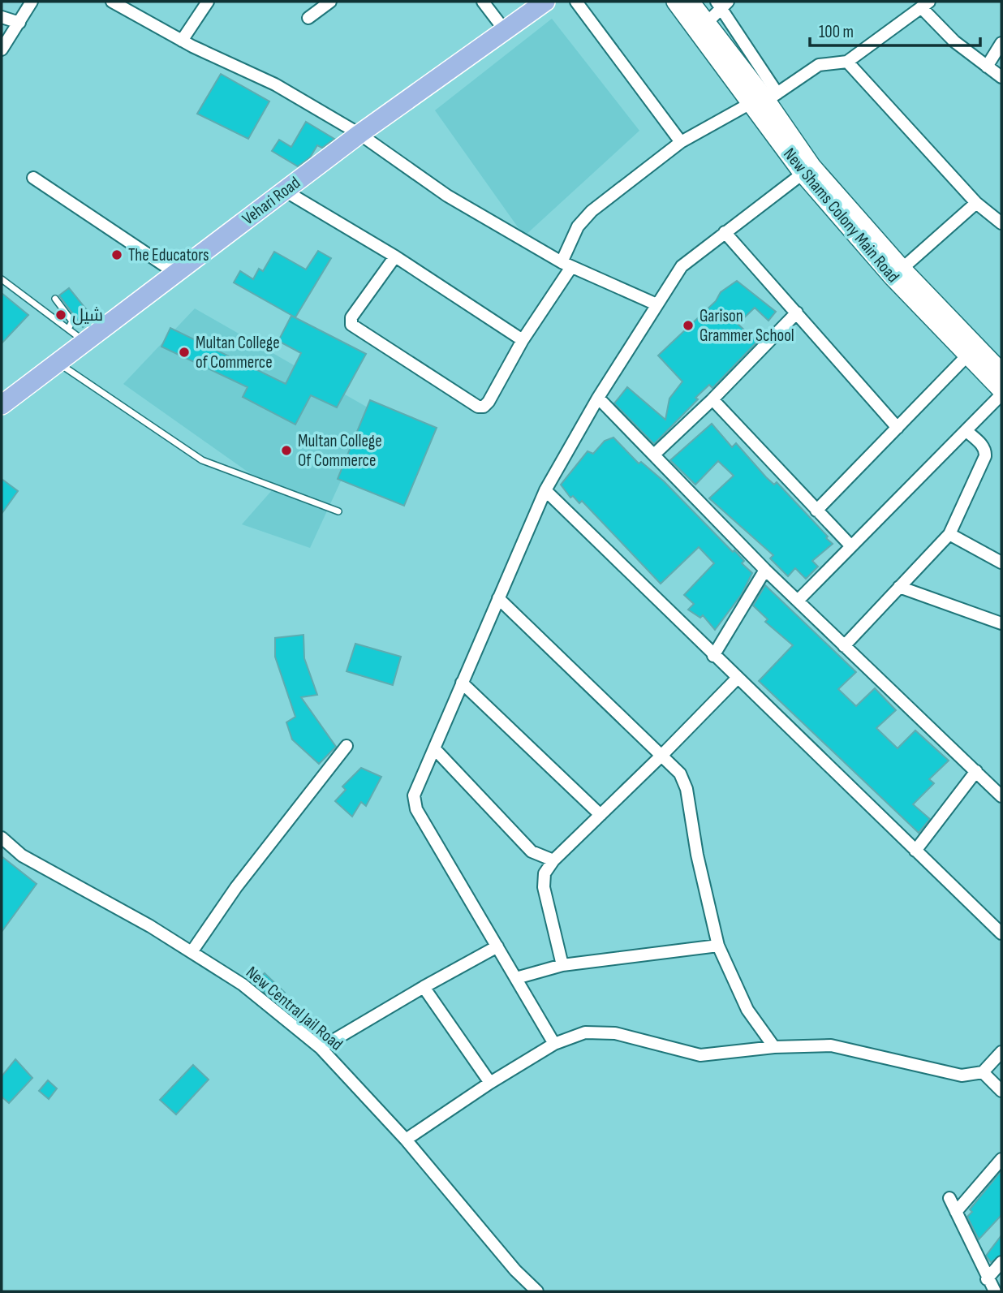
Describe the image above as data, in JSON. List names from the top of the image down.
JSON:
{
  "streets": {
    "main road": ["Vehari Road", "New Shams Colony Main Road"],
    "street": ["New Central Jail Road"]
  },
  "places": [
    "The Educators",
    "شیل",
    "Garison Grammer School",
    "Multan College of Commerce",
    "Multan College Of Commerce"
  ],
  "scale_bar": "100 m"
}
